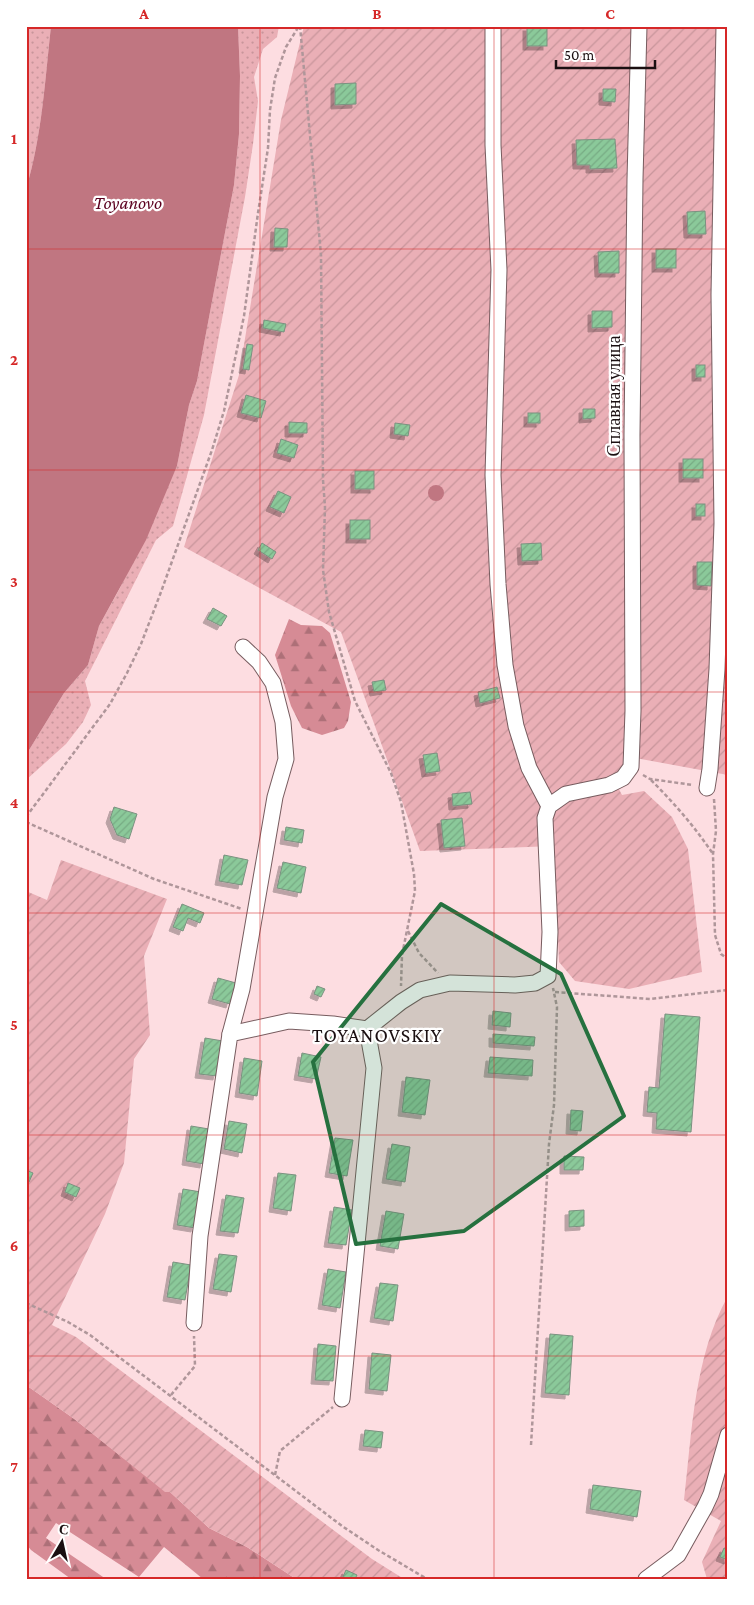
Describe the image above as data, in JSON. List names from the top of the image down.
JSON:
{
  "streets": {
    "street": ["Сплавная улица"]
  },
  "districts": ["TOYANOVSKIY"],
  "water": ["Toyanovo"],
  "scale_bar": "50 m",
  "north": "top",
  "grid": {
    "columns": ["A", "B", "C"],
    "rows": [
      "1",
      "2",
      "3",
      "4",
      "5",
      "6",
      "7"
    ]
  }
}
